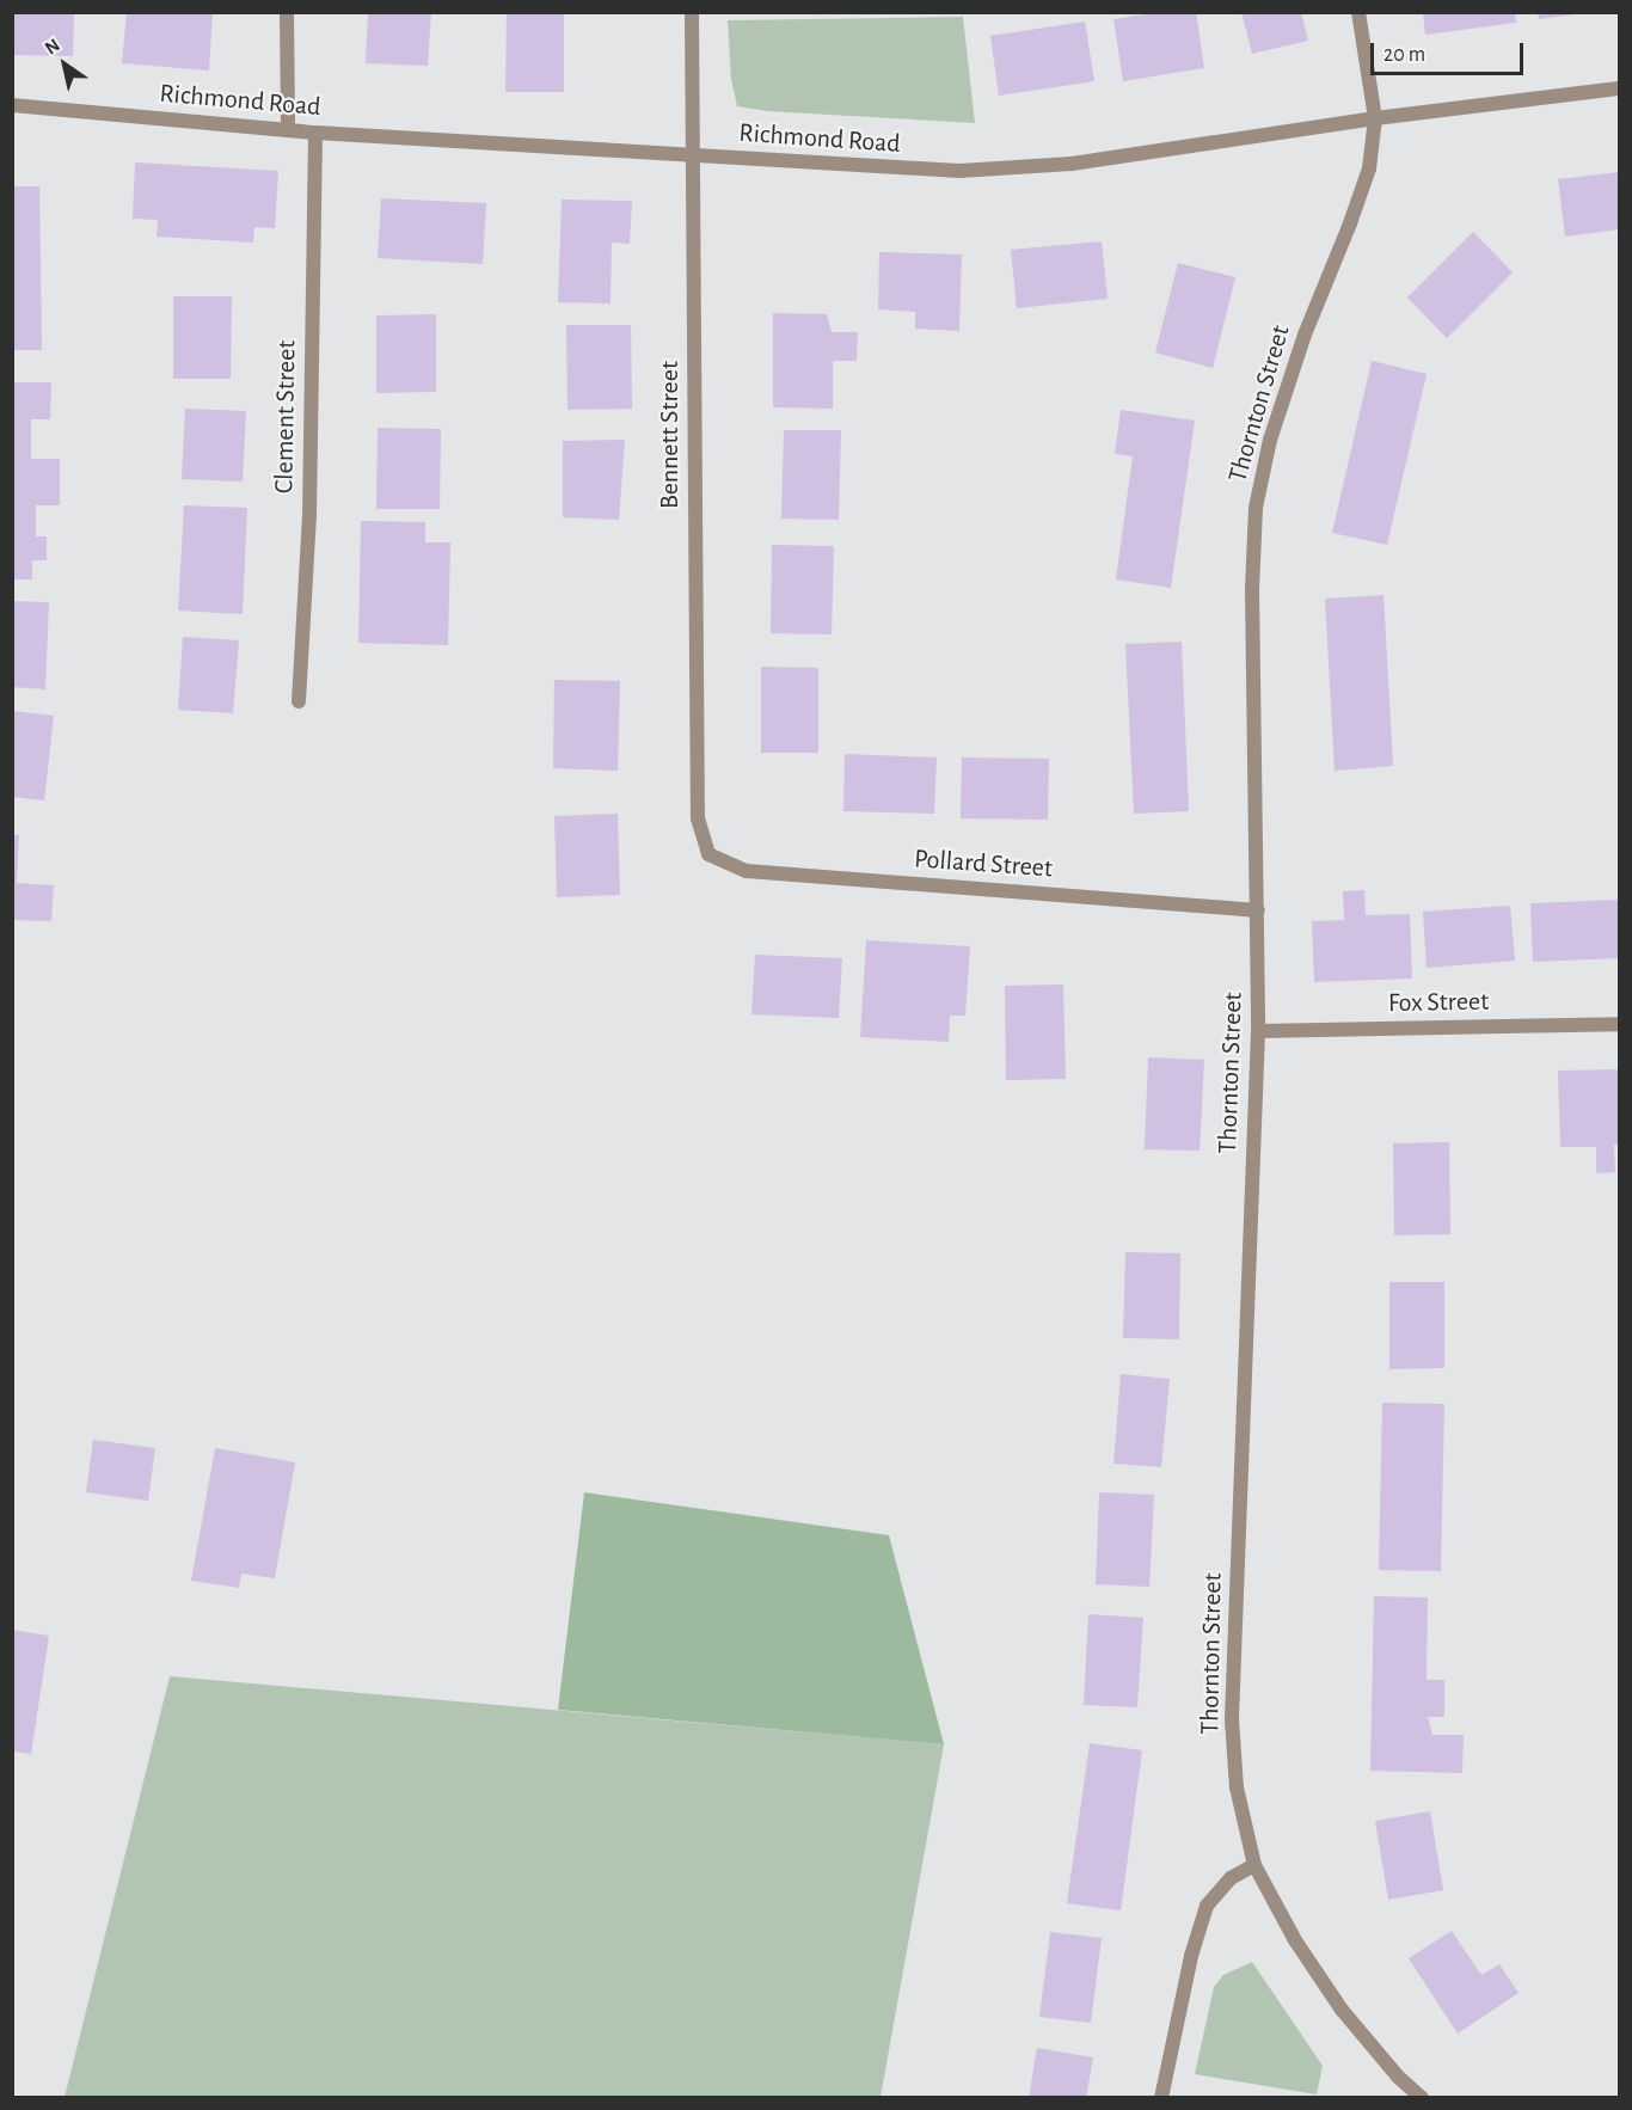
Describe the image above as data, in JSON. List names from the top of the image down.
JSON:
{
  "streets": {
    "street": [
      "Richmond Road",
      "Thornton Street",
      "Clement Street",
      "Bennett Street",
      "Pollard Street",
      "Fox Street"
    ]
  },
  "crossings": [
    ["Richmond Road", "Thornton Street"],
    ["Richmond Road", "Clement Street"],
    ["Richmond Road", "Bennett Street"],
    ["Thornton Street", "Pollard Street"],
    ["Thornton Street", "Fox Street"],
    ["Bennett Street", "Pollard Street"]
  ],
  "scale_bar": "20 m",
  "north": "top left"
}
